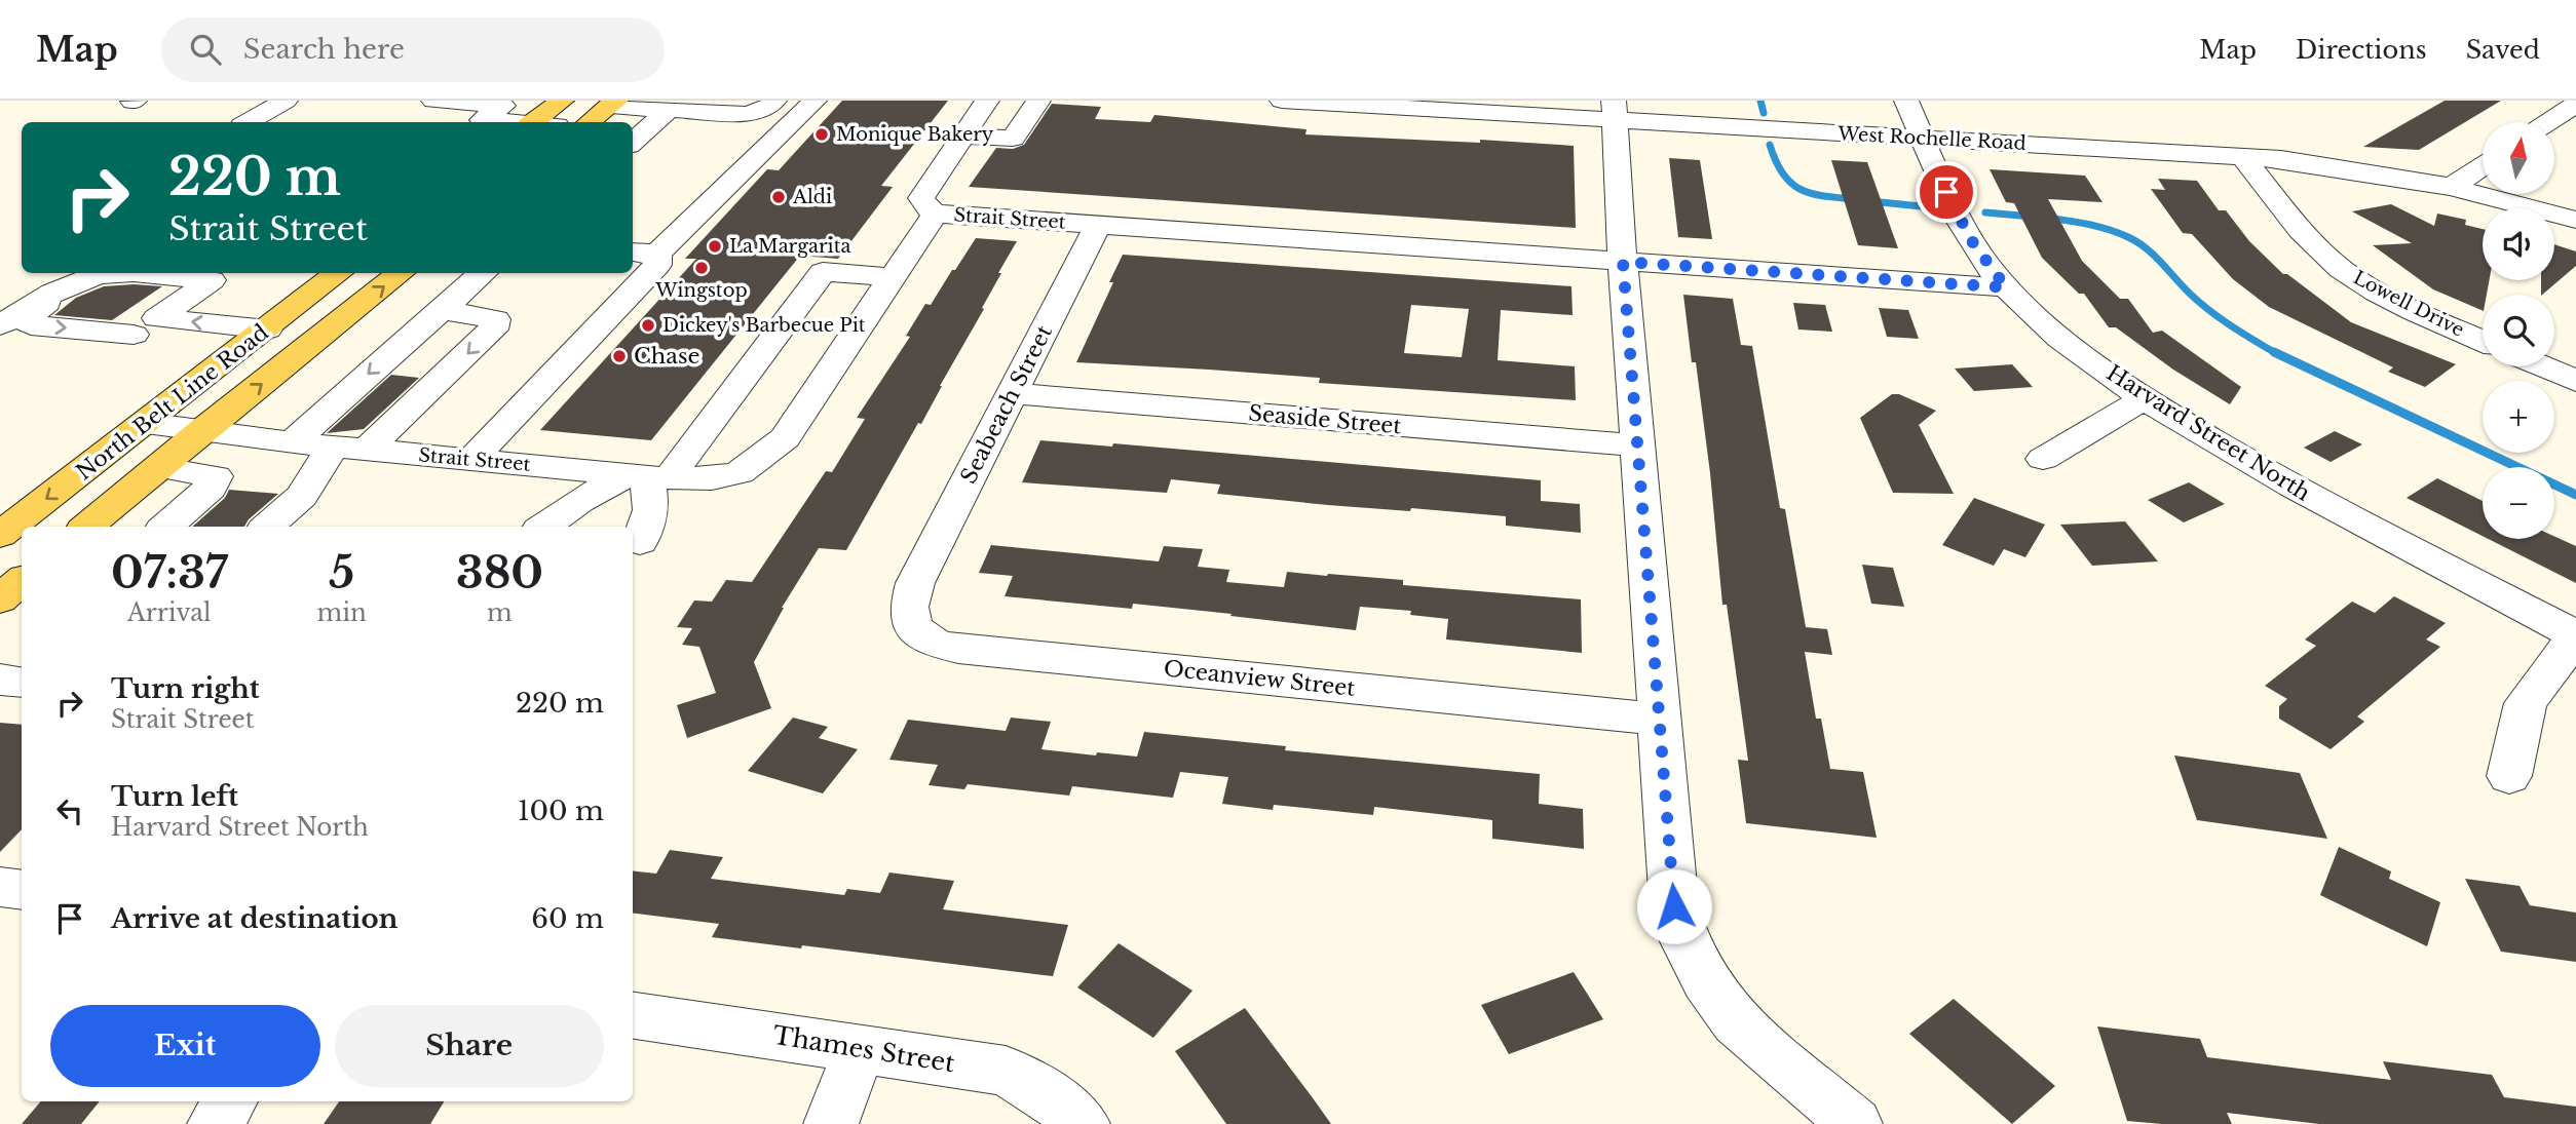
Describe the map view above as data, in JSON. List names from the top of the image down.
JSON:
{
  "streets": {
    "main road": ["North Belt Line Road"],
    "street": [
      "West Rochelle Road",
      "Strait Street",
      "Lowell Drive",
      "Seabeach Street",
      "Seaside Street",
      "Harvard Street North",
      "Oceanview Street",
      "Thames Street"
    ]
  },
  "crossings": [
    ["West Rochelle Road", "Lowell Drive"],
    ["West Rochelle Road", "Harvard Street North"],
    ["Strait Street", "North Belt Line Road"],
    ["Strait Street", "Seabeach Street"],
    ["Strait Street", "Harvard Street North"],
    ["Seabeach Street", "Seaside Street"],
    ["Seabeach Street", "Oceanview Street"]
  ],
  "places": [
    "Monique Bakery",
    "Aldi",
    "La Margarita",
    "Wingstop",
    "Dickey's Barbecue Pit",
    "Chase"
  ],
  "north": "top",
  "page": {
    "header": "Map",
    "search": "Search here",
    "nav": ["Map", "Directions", "Saved"],
    "map_buttons": ["+", "−"],
    "turn": ["220 m", "Strait Street"],
    "eta": [
      "07:37",
      "Arrival",
      "5",
      "min",
      "380",
      "m"
    ],
    "list": [
      {
        "name": "Turn right",
        "note": "Strait Street",
        "value": "220 m"
      },
      {
        "name": "Turn left",
        "note": "Harvard Street North",
        "value": "100 m"
      },
      {
        "name": "Arrive at destination",
        "value": "60 m"
      }
    ],
    "buttons": ["Exit", "Share"]
  }
}
